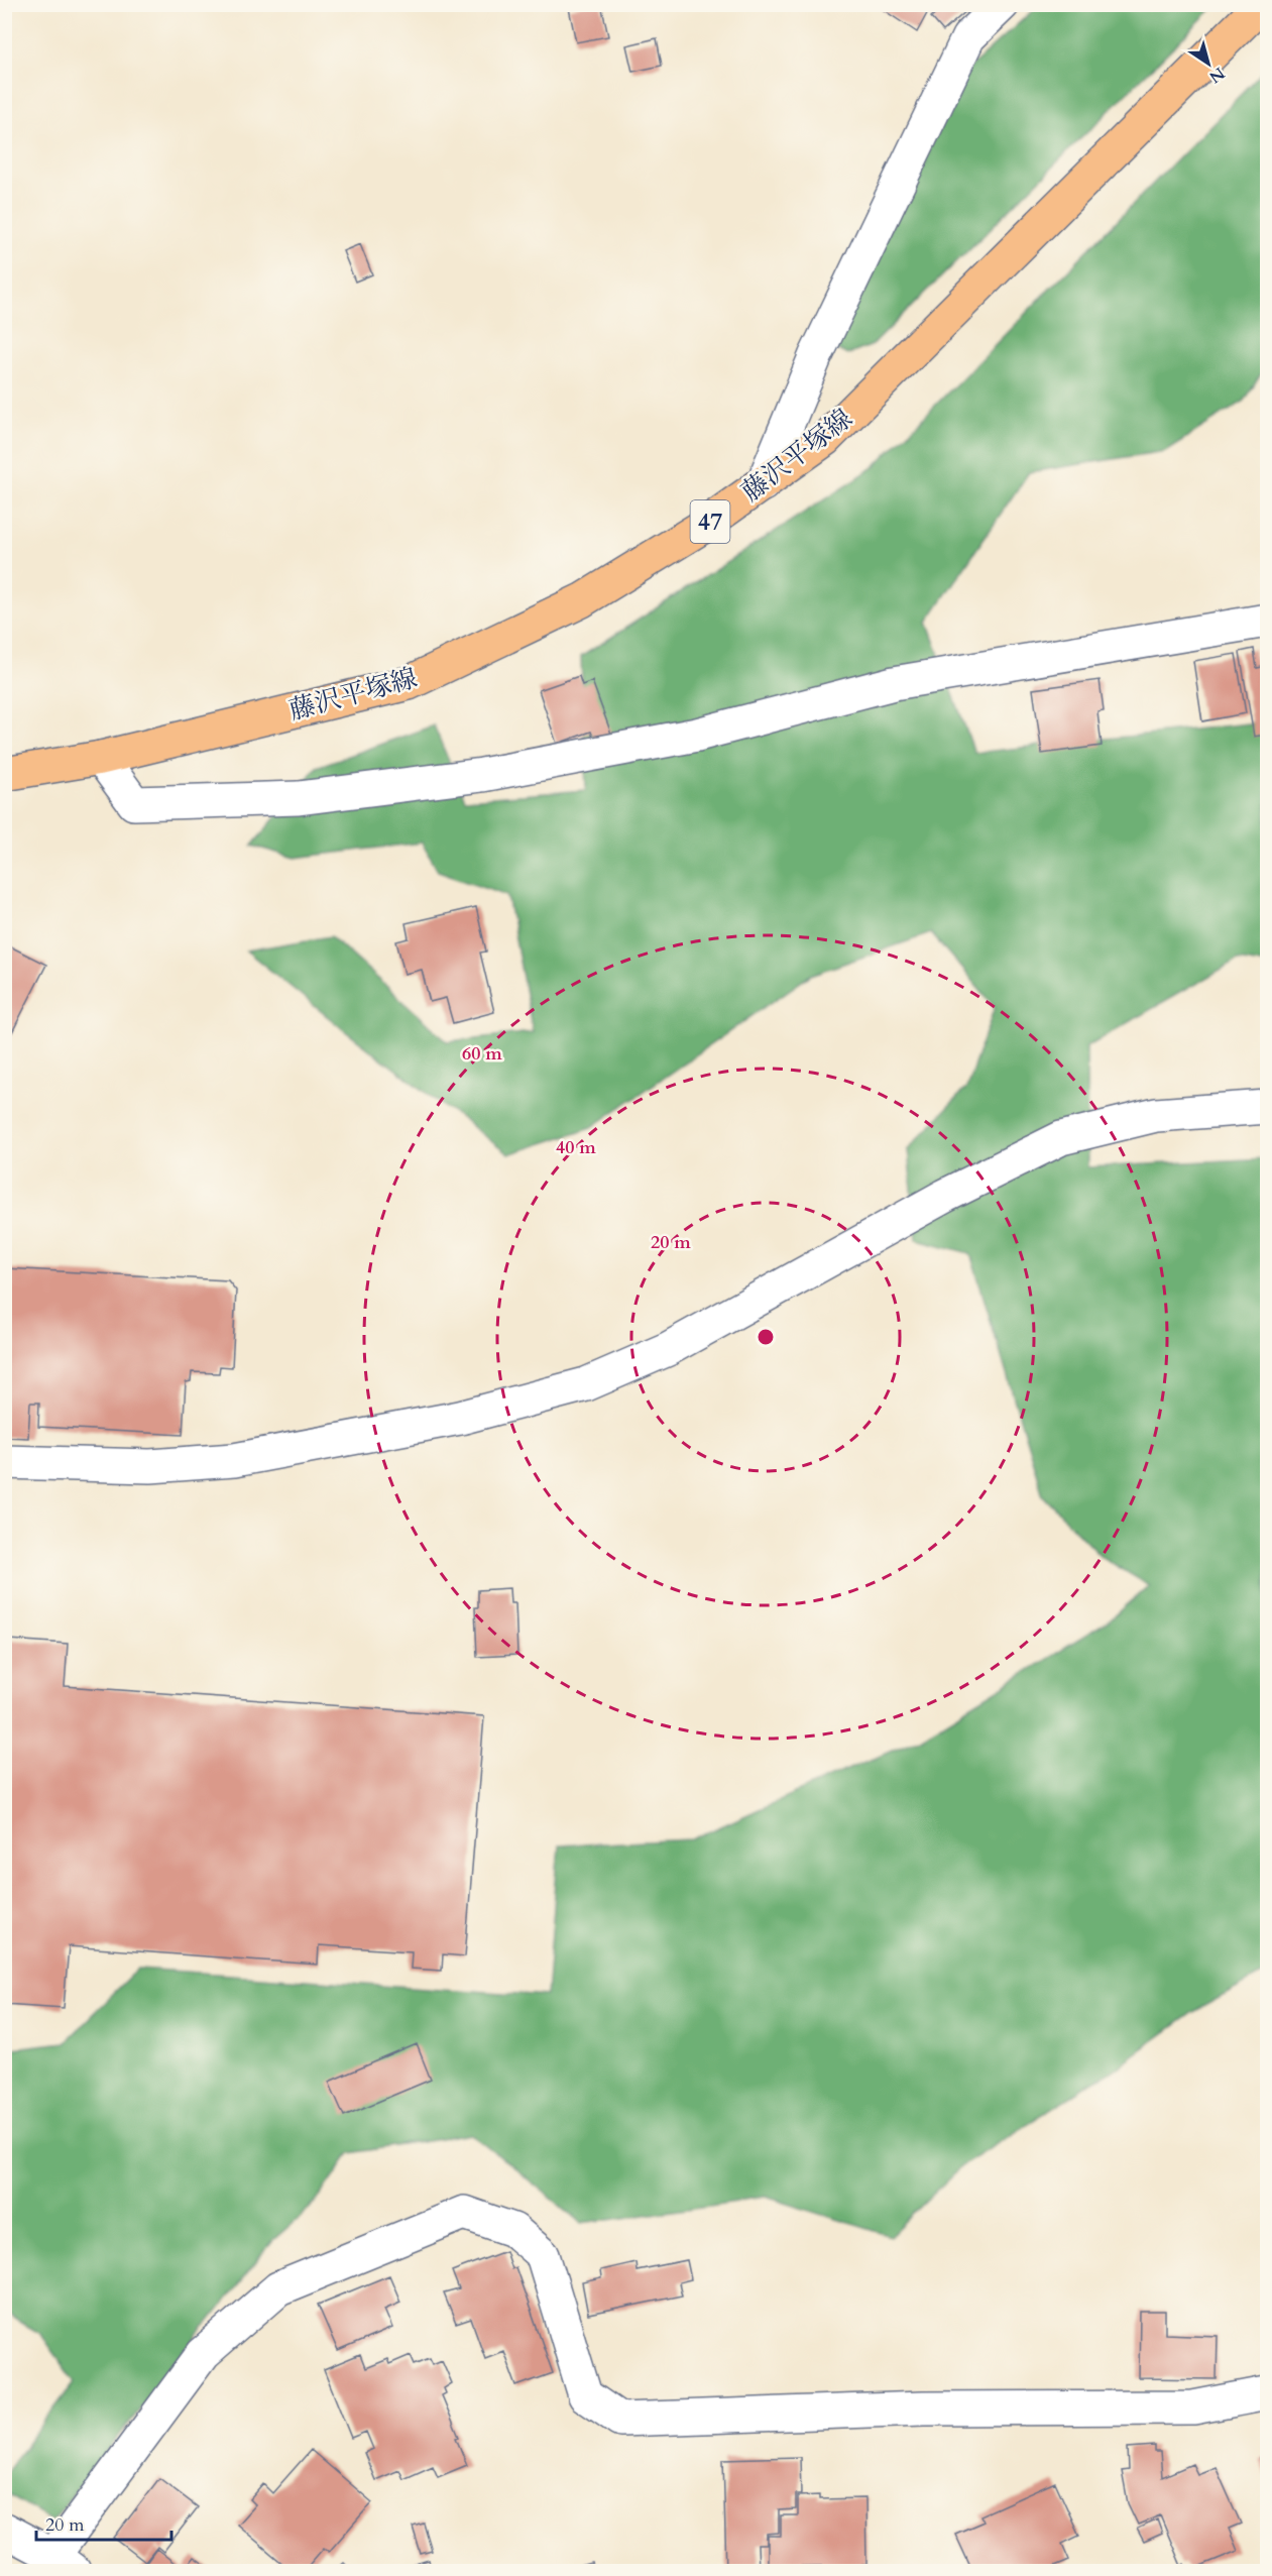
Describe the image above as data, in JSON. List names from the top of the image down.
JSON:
{
  "streets": {
    "main road": ["藤沢平塚線", "47"]
  },
  "scale_bar": "20 m",
  "north": "bottom right",
  "rings": ["60 m", "40 m", "20 m"]
}
